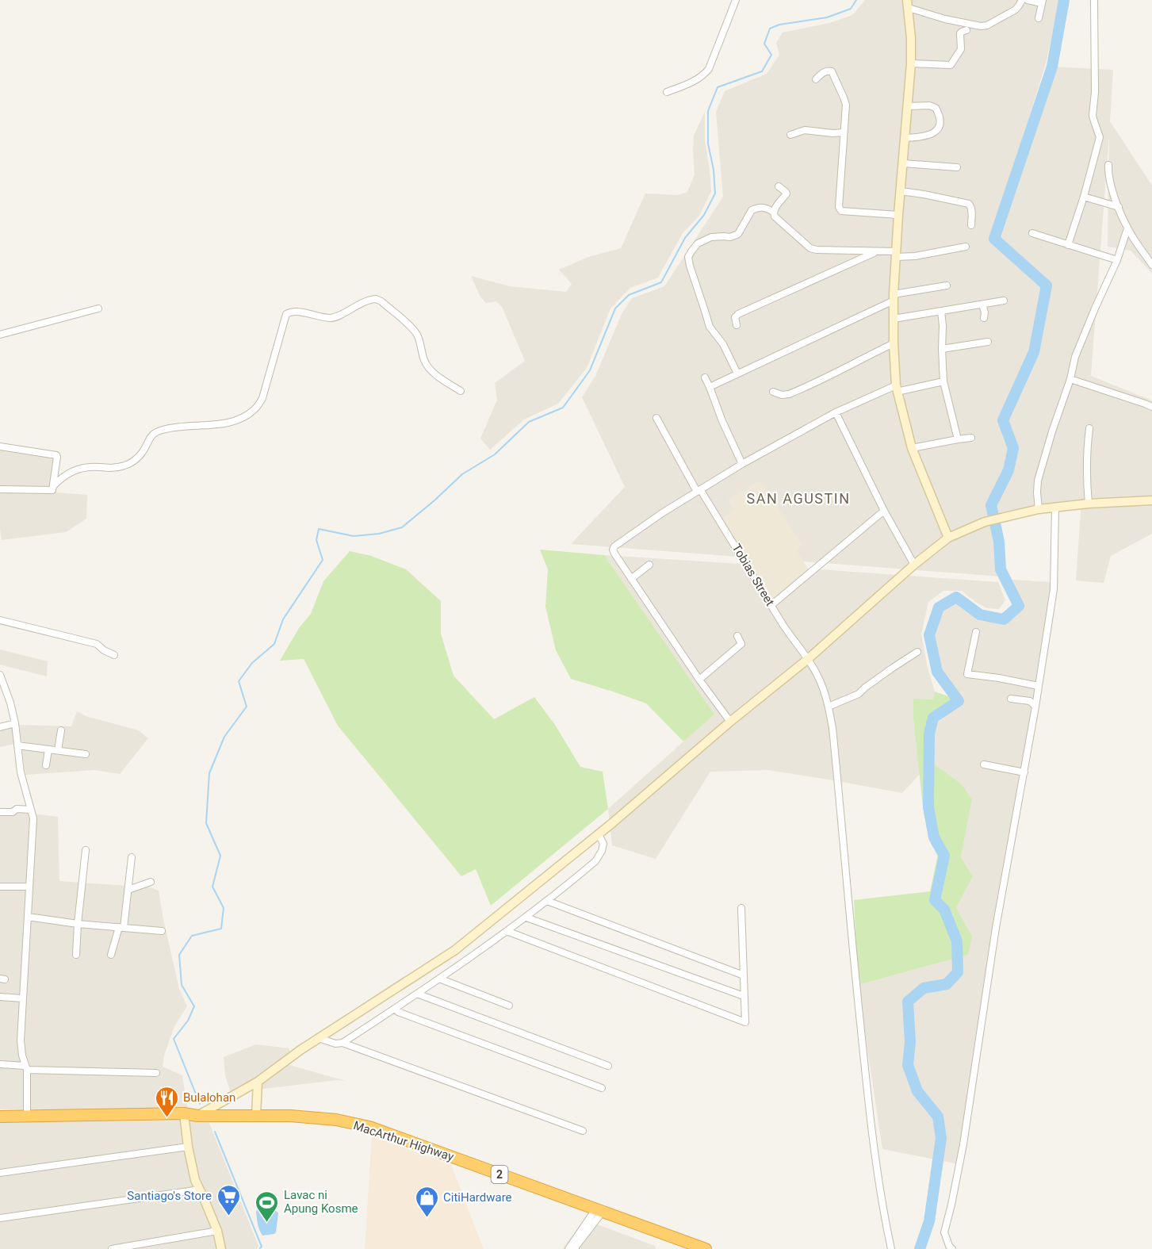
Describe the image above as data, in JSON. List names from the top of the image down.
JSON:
{
  "streets": {
    "highway": ["MacArthur Highway", "2"],
    "street": ["Tobias Street"]
  },
  "districts": ["SAN AGUSTIN"],
  "places": {
    "restaurant": ["Bulalohan"],
    "supermarket": ["Santiago's Store"],
    "shop": ["CitiHardware"],
    "sports": ["Lavac ni Apung Kosme"]
  }
}
